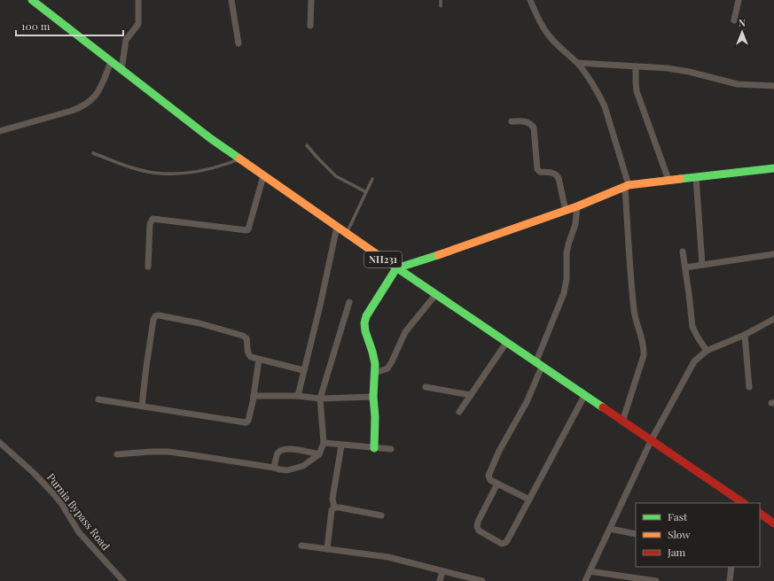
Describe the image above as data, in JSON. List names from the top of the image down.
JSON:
{
  "streets": {
    "main road": ["NH231"],
    "street": ["Purnia Bypass Road"]
  },
  "legend": ["Fast", "Slow", "Jam"],
  "scale_bar": "100 m",
  "north": "top"
}
